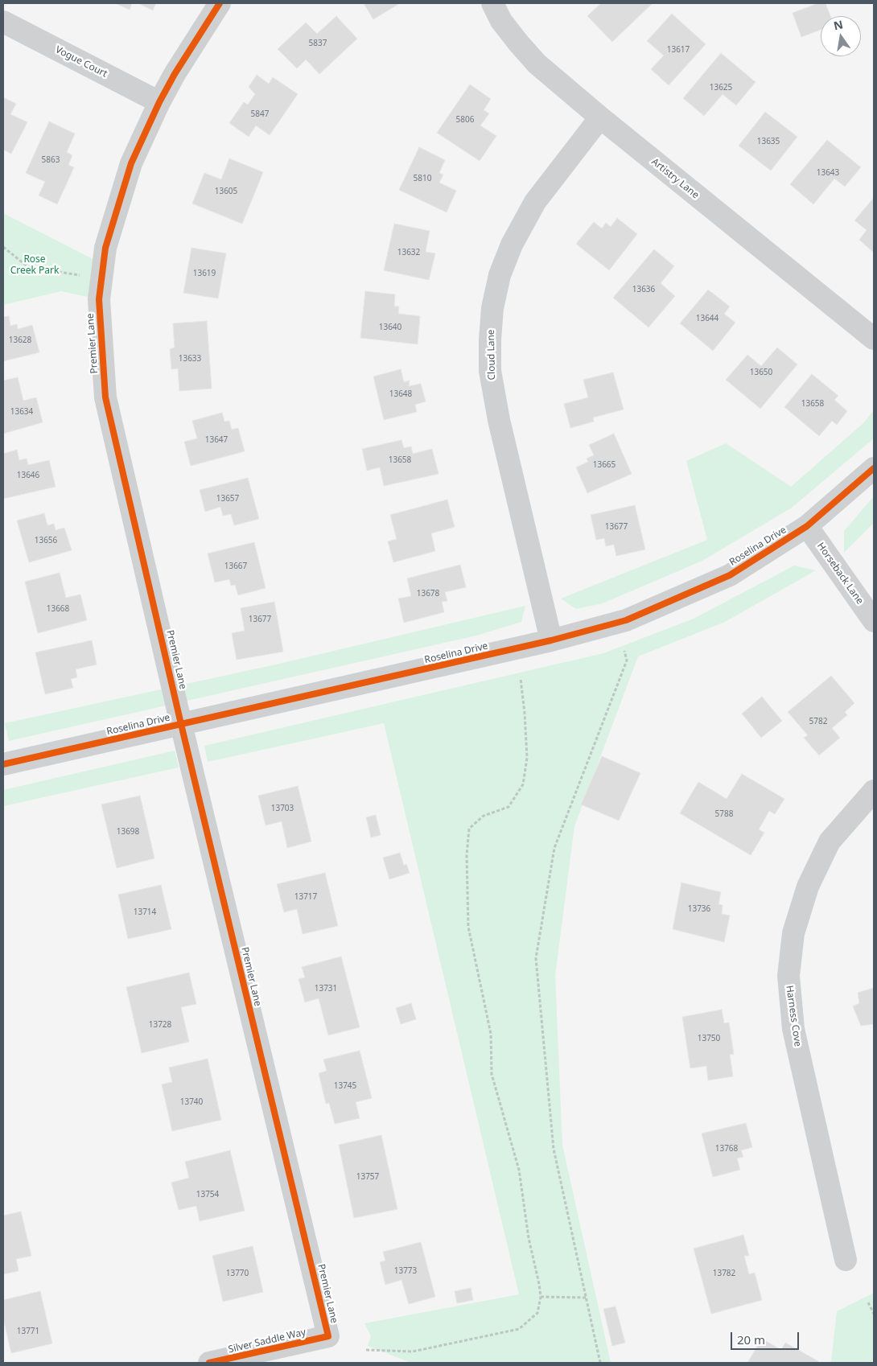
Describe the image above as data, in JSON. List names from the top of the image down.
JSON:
{
  "streets": {
    "street": [
      "Vogue Court",
      "Artistry Lane",
      "Premier Lane",
      "Cloud Lane",
      "Roselina Drive",
      "Horseback Lane",
      "Harness Cove",
      "Silver Saddle Way"
    ]
  },
  "crossings": [
    ["Vogue Court", "Premier Lane"],
    ["Artistry Lane", "Cloud Lane"],
    ["Premier Lane", "Roselina Drive"],
    ["Premier Lane", "Silver Saddle Way"],
    ["Cloud Lane", "Roselina Drive"],
    ["Roselina Drive", "Horseback Lane"]
  ],
  "parks": ["Rose Creek Park"],
  "house_numbers": [
    "5837",
    "13617",
    "13625",
    "5847",
    "5806",
    "13635",
    "5863",
    "13643",
    "5810",
    "13605",
    "13632",
    "13619",
    "13636",
    "13644",
    "13640",
    "13628",
    "13633",
    "13650",
    "13648",
    "13658",
    "13634",
    "13647",
    "13658",
    "13665",
    "13646",
    "13657",
    "13677",
    "13656",
    "13667",
    "13678",
    "13668",
    "13677",
    "5782",
    "13703",
    "5788",
    "13698",
    "13717",
    "13736",
    "13714",
    "13731",
    "13728",
    "13750",
    "13745",
    "13740",
    "13768",
    "13757",
    "13754",
    "13773",
    "13770",
    "13782",
    "13771"
  ],
  "scale_bar": "20 m",
  "north": "top"
}
